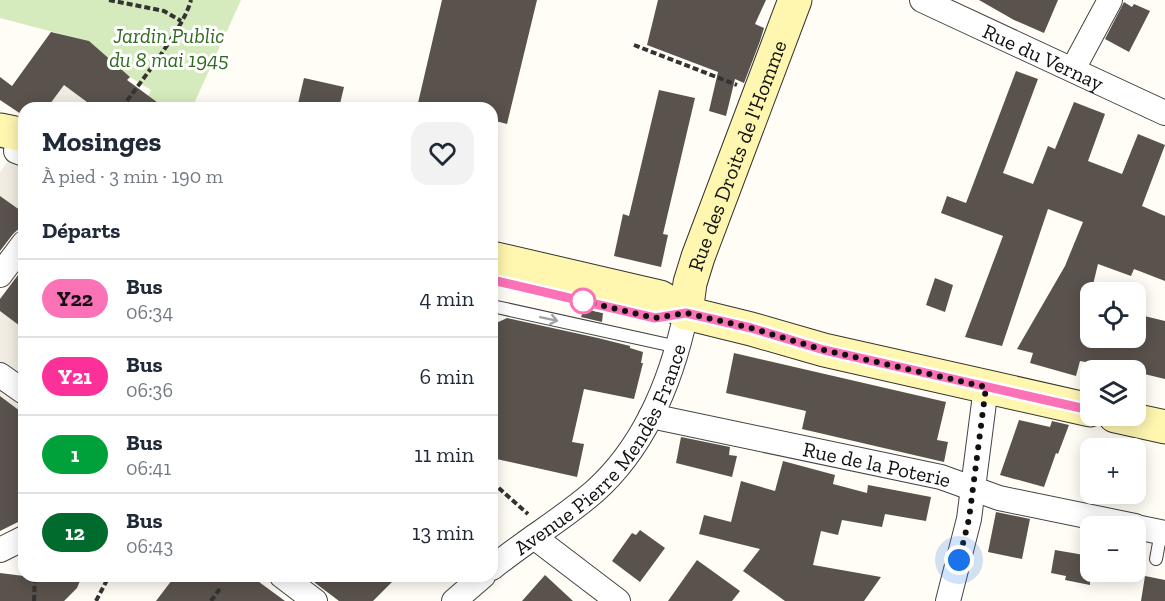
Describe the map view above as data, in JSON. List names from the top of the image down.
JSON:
{
  "streets": {
    "main road": ["Rue des Droits de l'Homme"],
    "street": ["Rue du Vernay", "Avenue Pierre Mendès France", "Rue de la Poterie"]
  },
  "crossings": [
    ["Rue des Droits de l'Homme", "Avenue Pierre Mendès France"],
    ["Avenue Pierre Mendès France", "Rue de la Poterie"]
  ],
  "parks": ["Jardin Public du 8 mai 1945"],
  "lines": ["bus line Y22"],
  "page": {
    "heading": [
      ["Mosinges", "À pied · 3 min · 190 m"],
      "Départs"
    ],
    "list": [
      {
        "mark": "Y22",
        "name": "Bus",
        "note": "06:34",
        "value": "4 min"
      },
      {
        "mark": "Y21",
        "name": "Bus",
        "note": "06:36",
        "value": "6 min"
      },
      {
        "mark": "1",
        "name": "Bus",
        "note": "06:41",
        "value": "11 min"
      },
      {
        "mark": "12",
        "name": "Bus",
        "note": "06:43",
        "value": "13 min"
      }
    ],
    "map_buttons": ["+", "−"]
  }
}
